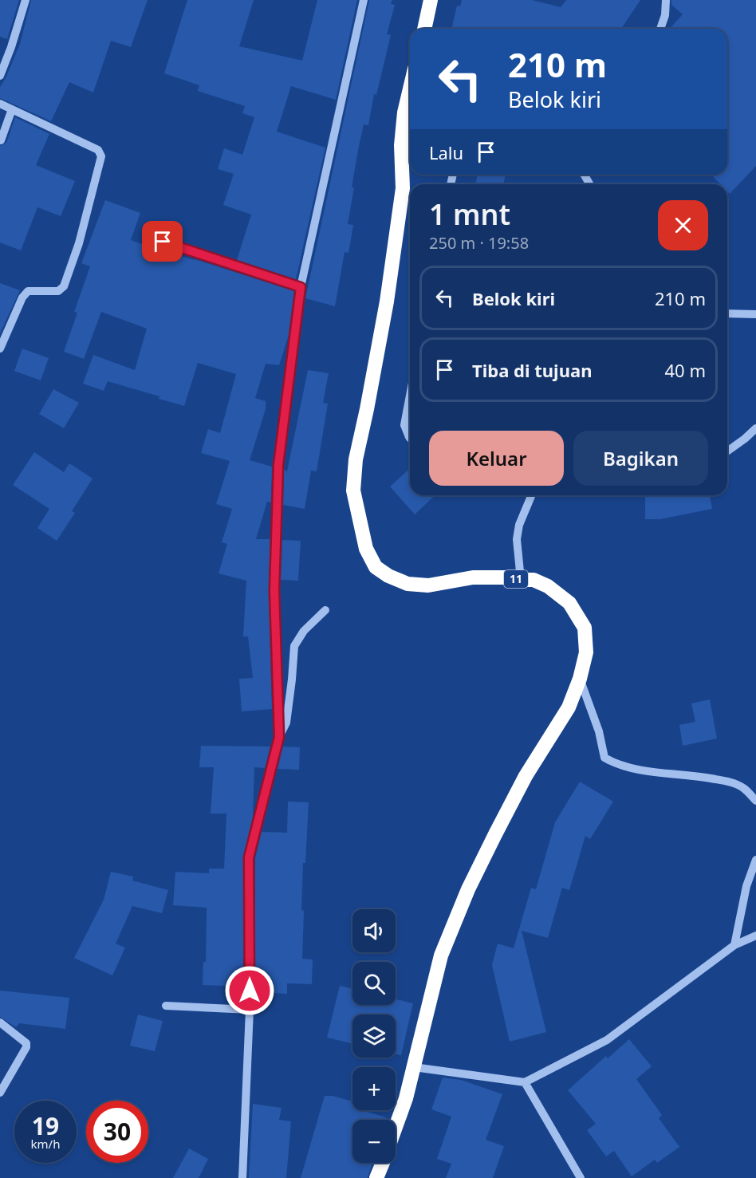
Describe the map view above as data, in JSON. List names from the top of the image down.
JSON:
{
  "streets": {
    "highway": ["11"]
  },
  "page": {
    "turn": ["210 m", "Belok kiri"],
    "then": "Lalu",
    "heading": ["1 mnt", "250 m · 19:58"],
    "list": [
      {
        "name": "Belok kiri",
        "value": "210 m"
      },
      {
        "name": "Tiba di tujuan",
        "value": "40 m"
      }
    ],
    "buttons": ["Keluar", "Bagikan"],
    "map_buttons": ["+", "−"],
    "speed": "19 km/h",
    "limit": "30"
  }
}
